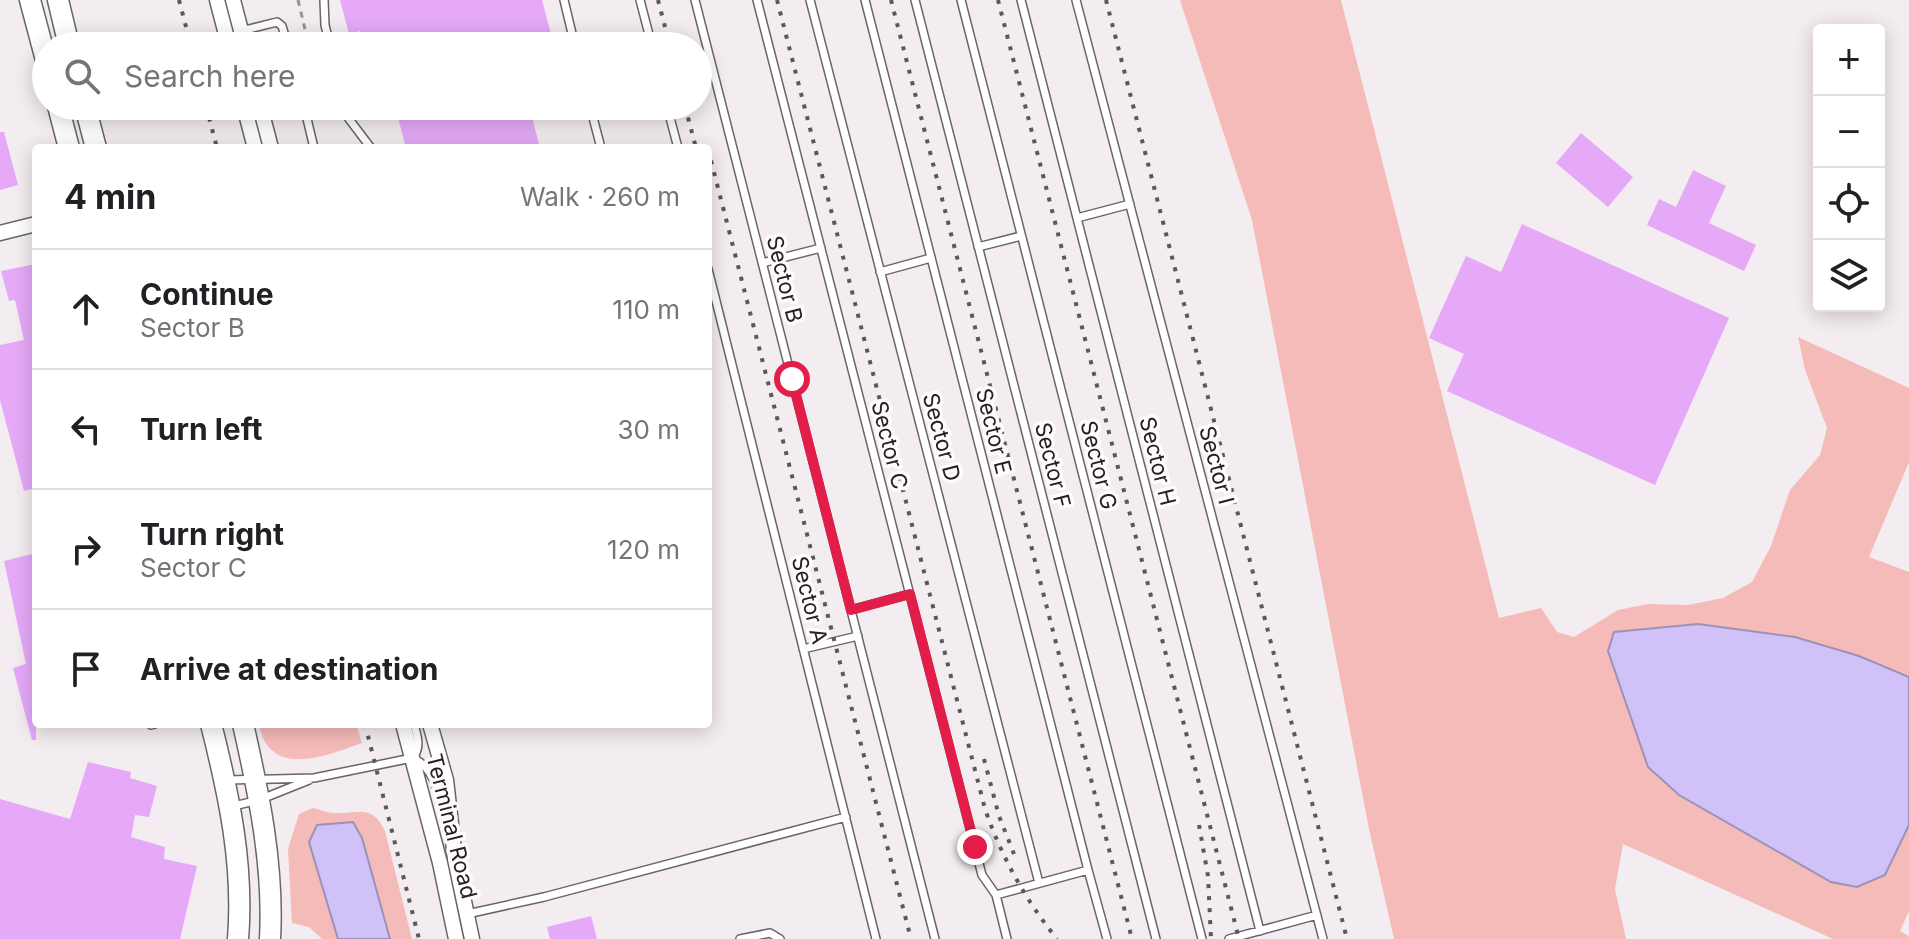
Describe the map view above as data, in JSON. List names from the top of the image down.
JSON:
{
  "streets": {
    "street": ["Terminal Road"],
    "lane": [
      "Sector B",
      "Sector E",
      "Sector D",
      "Sector C",
      "Sector H",
      "Sector F",
      "Sector G",
      "Sector I",
      "Sector A"
    ]
  },
  "page": {
    "map_buttons": ["+", "−"],
    "search": "Search here",
    "heading": ["4 min", "Walk · 260 m"],
    "list": [
      ["Continue", "Sector B", "110 m"],
      ["Turn left", "30 m"],
      ["Turn right", "Sector C", "120 m"],
      "Arrive at destination"
    ]
  }
}
